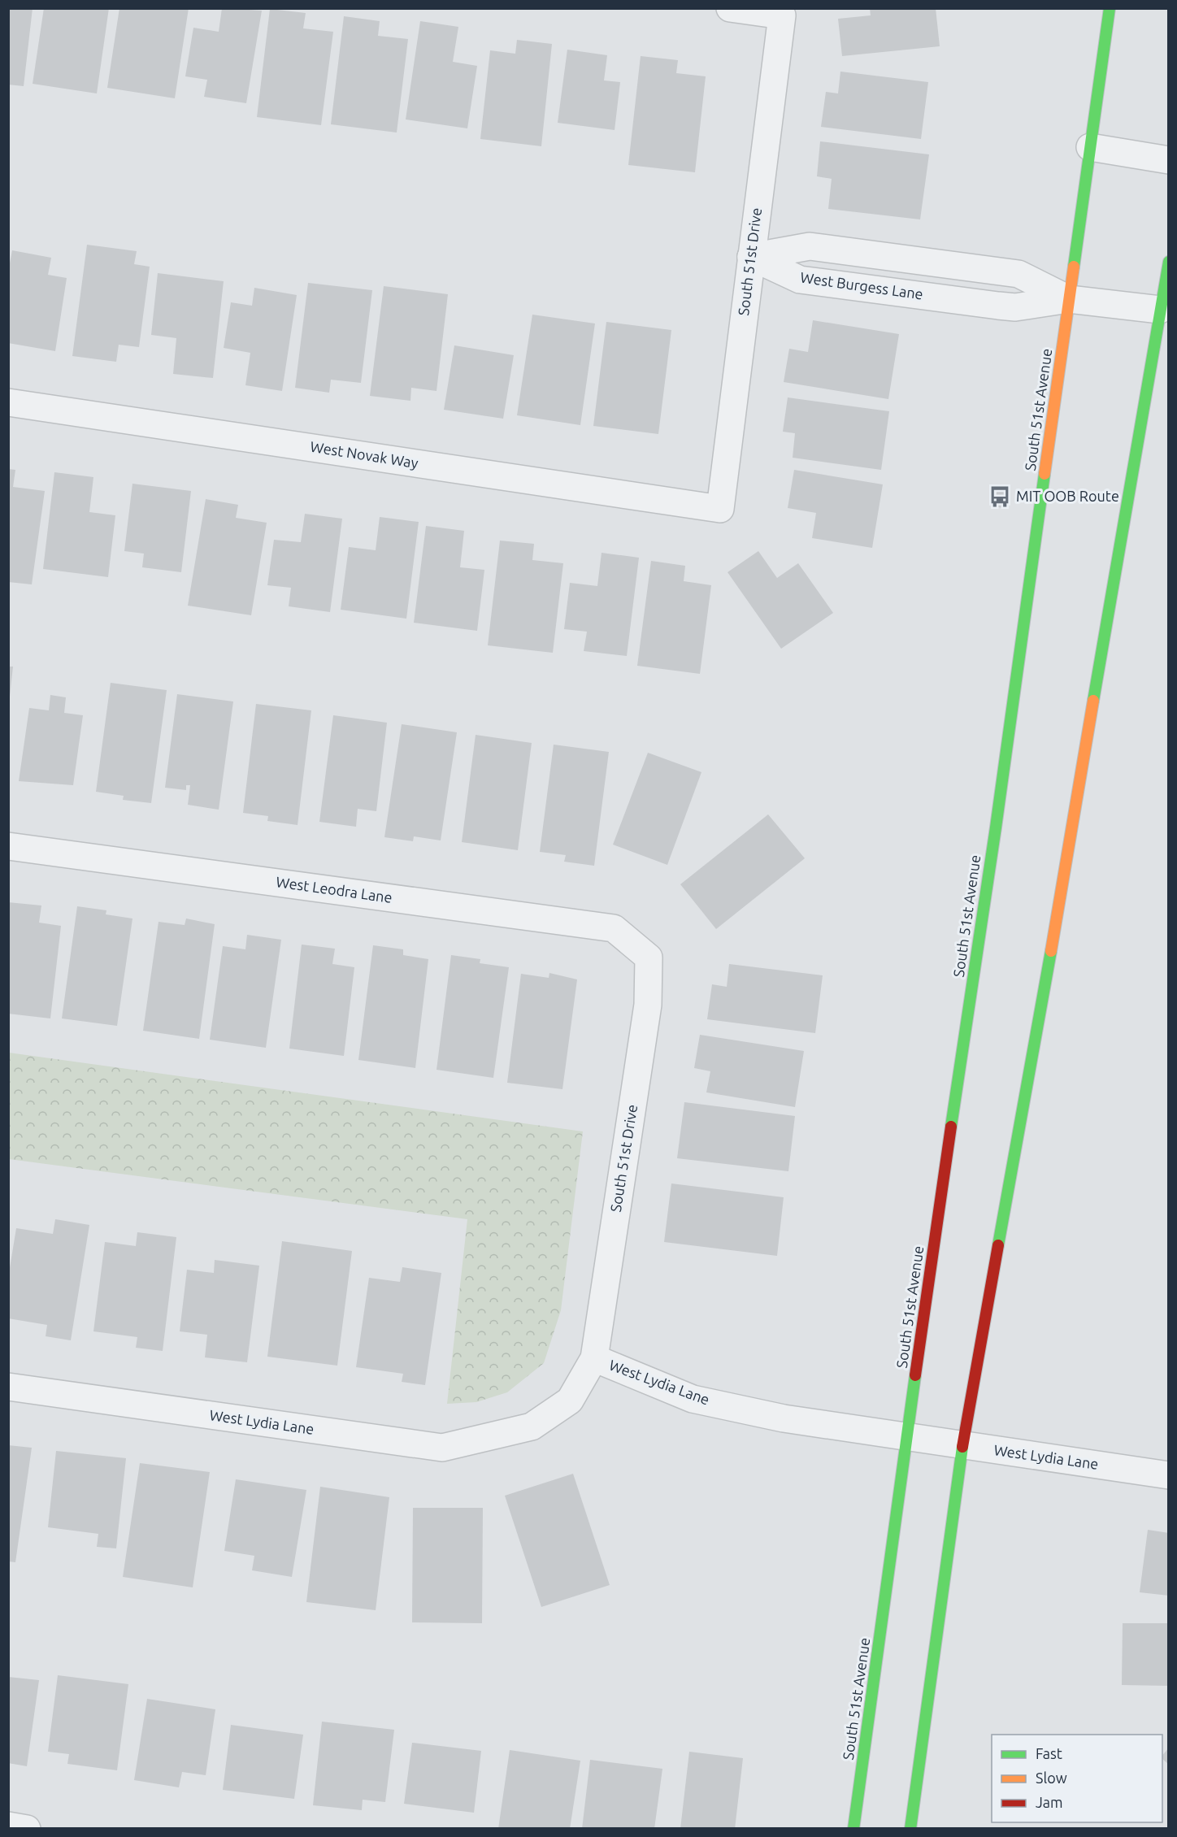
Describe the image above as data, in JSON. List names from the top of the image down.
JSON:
{
  "streets": {
    "main road": ["South 51st Avenue"],
    "street": [
      "South 51st Drive",
      "West Burgess Lane",
      "West Novak Way",
      "West Leodra Lane",
      "West Lydia Lane"
    ]
  },
  "crossings": [
    ["South 51st Drive", "West Burgess Lane"],
    ["South 51st Drive", "West Novak Way"],
    ["South 51st Drive", "West Leodra Lane"],
    ["South 51st Drive", "West Lydia Lane"],
    ["West Burgess Lane", "South 51st Avenue"],
    ["South 51st Avenue", "West Lydia Lane"]
  ],
  "places": {
    "bus stop": ["MIT OOB Route"]
  },
  "legend": ["Fast", "Slow", "Jam"]
}
